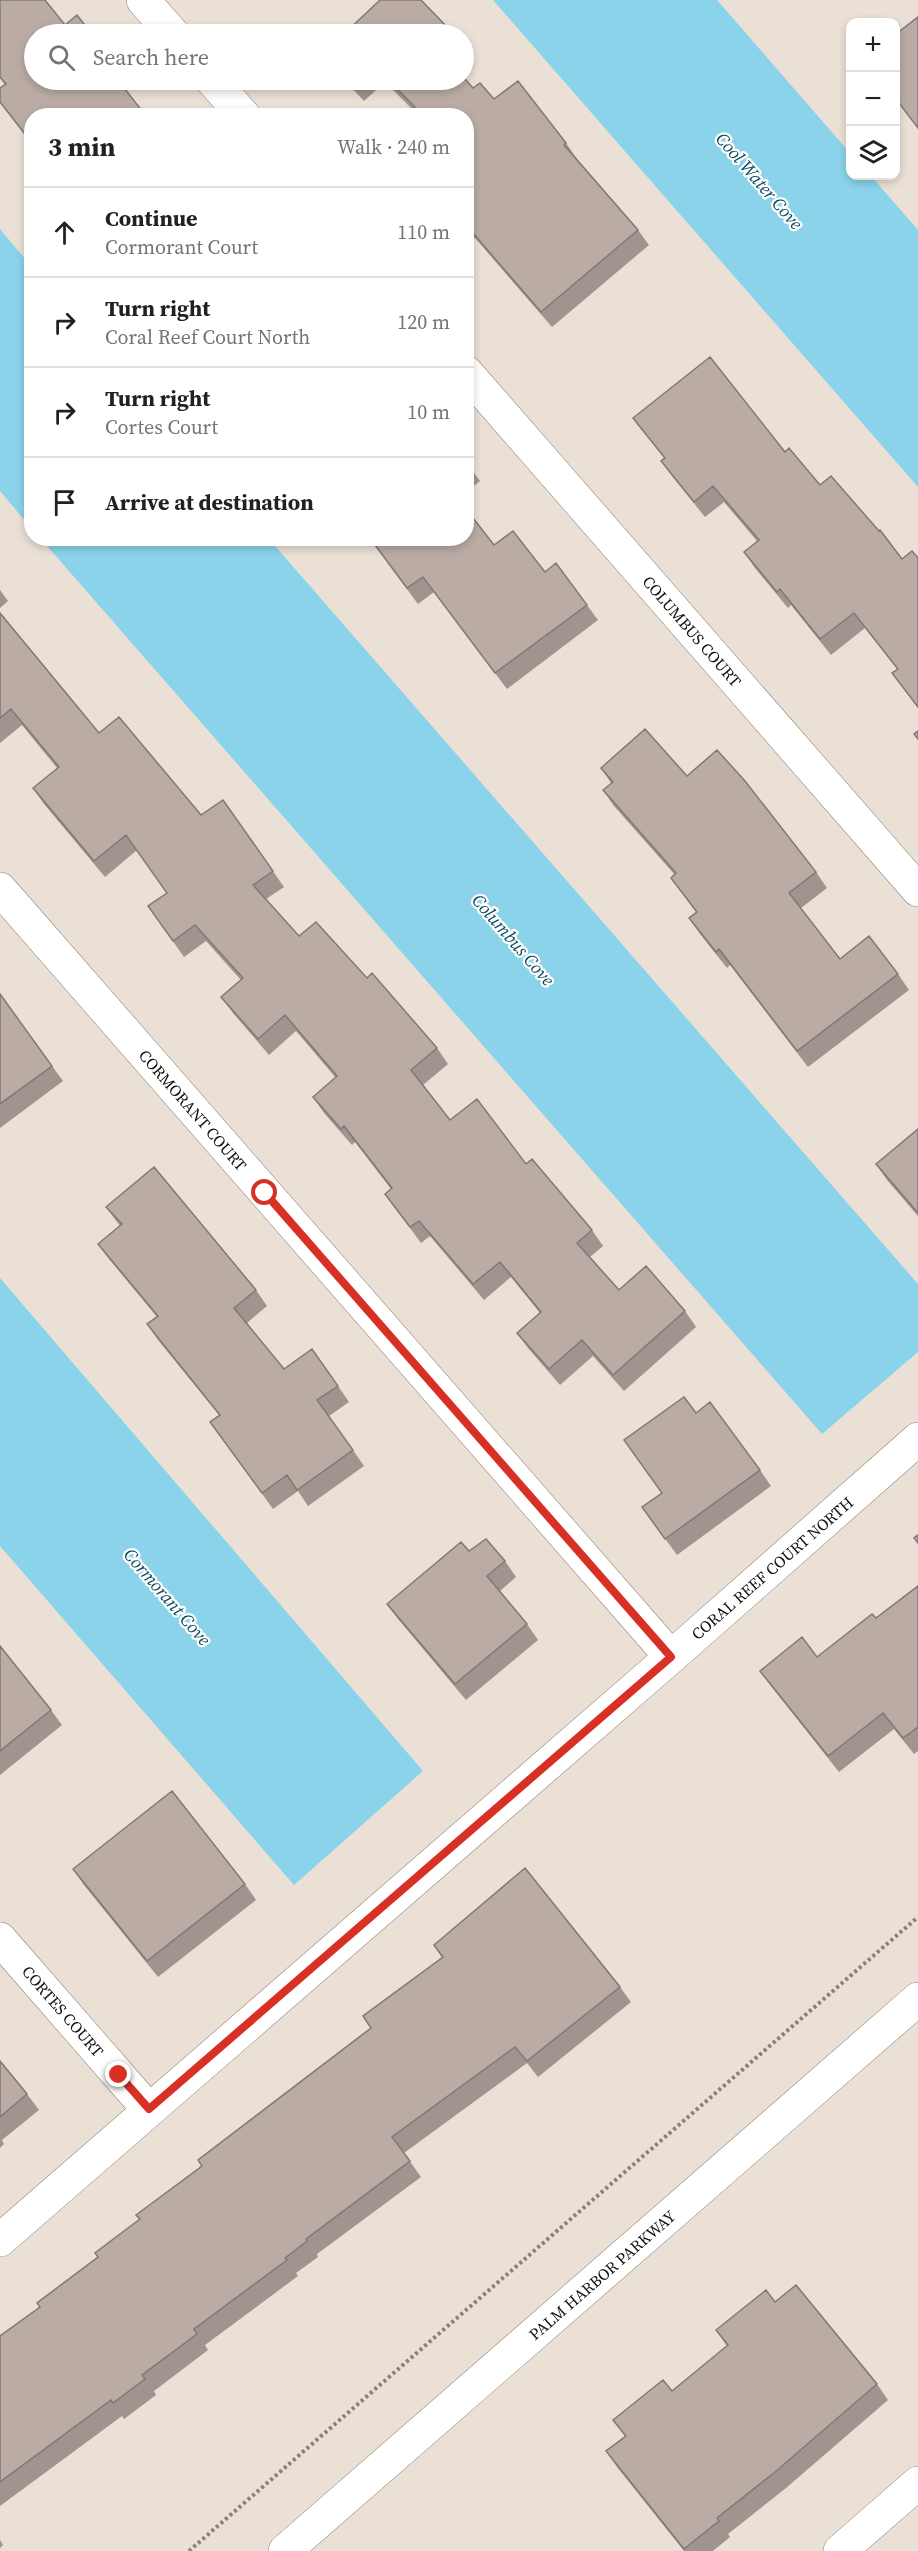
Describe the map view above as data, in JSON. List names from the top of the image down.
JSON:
{
  "streets": {
    "street": [
      "COLUMBUS COURT",
      "CORMORANT COURT",
      "CORAL REEF COURT NORTH",
      "CORTES COURT",
      "PALM HARBOR PARKWAY"
    ]
  },
  "crossings": [
    ["CORMORANT COURT", "CORAL REEF COURT NORTH"],
    ["CORAL REEF COURT NORTH", "CORTES COURT"]
  ],
  "water": ["Cool Water Cove", "Columbus Cove", "Cormorant Cove"],
  "page": {
    "map_buttons": ["+", "−"],
    "search": "Search here",
    "heading": ["3 min", "Walk · 240 m"],
    "list": [
      ["Continue", "Cormorant Court", "110 m"],
      ["Turn right", "Coral Reef Court North", "120 m"],
      ["Turn right", "Cortes Court", "10 m"],
      "Arrive at destination"
    ]
  }
}
